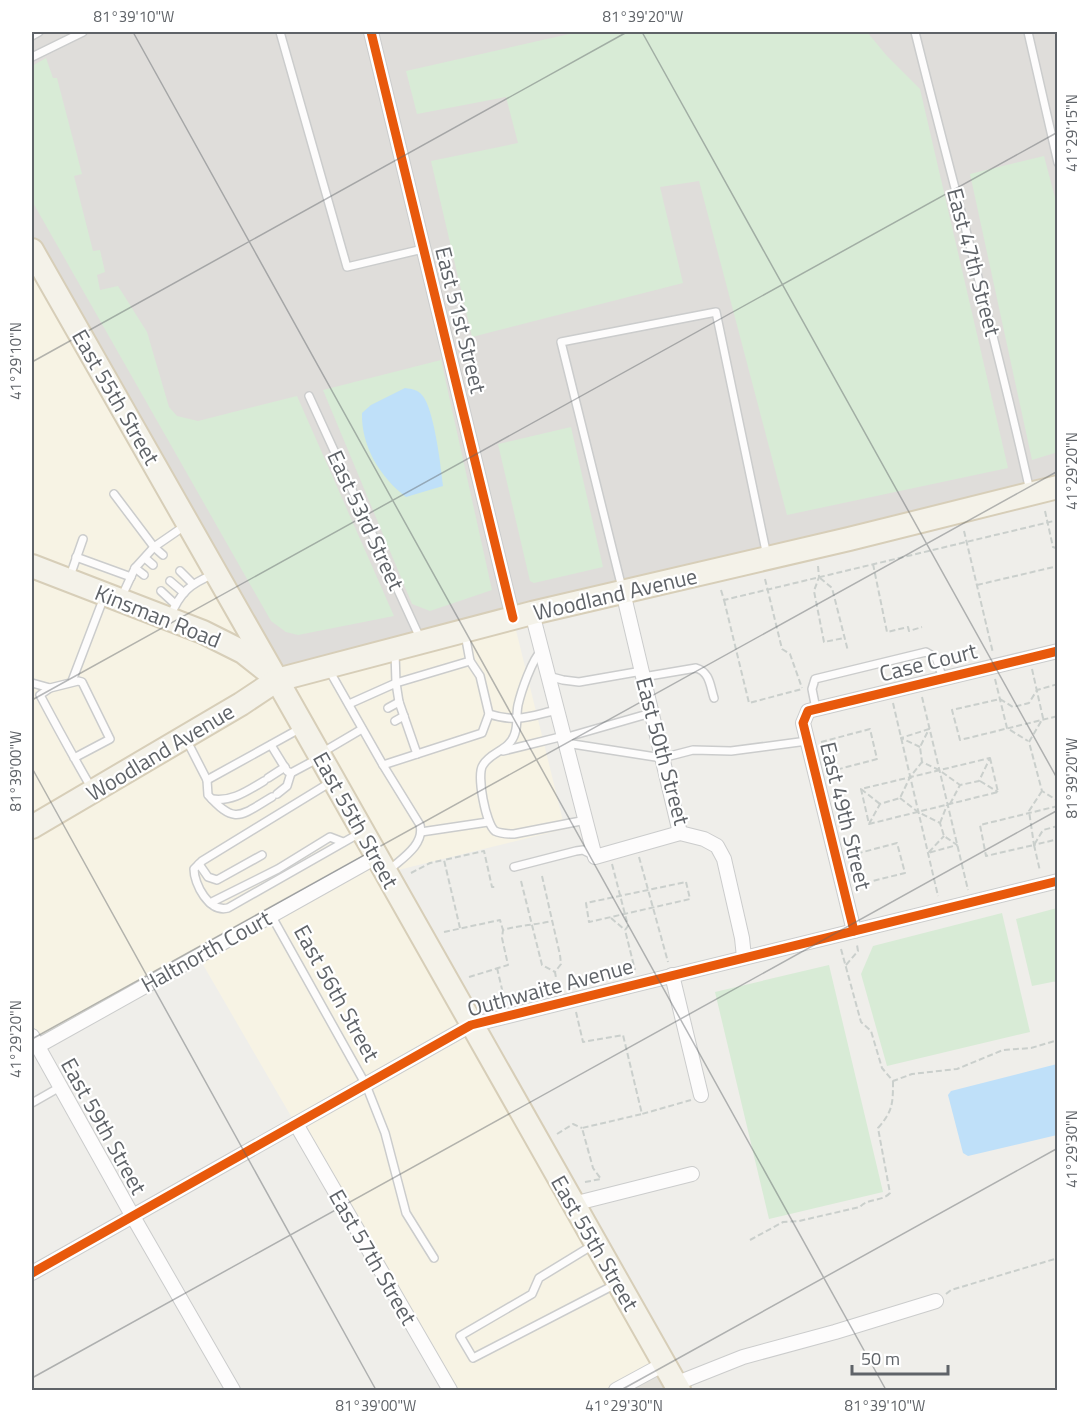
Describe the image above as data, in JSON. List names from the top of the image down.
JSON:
{
  "streets": {
    "main road": ["East 55th Street", "Woodland Avenue", "Kinsman Road"],
    "street": [
      "East 51st Street",
      "Case Court",
      "East 50th Street",
      "East 49th Street",
      "Haltnorth Court",
      "Outhwaite Avenue",
      "East 59th Street",
      "East 57th Street"
    ],
    "lane": ["East 47th Street", "East 53rd Street", "East 56th Street"]
  },
  "crossings": [
    ["East 47th Street", "Woodland Avenue"],
    ["East 51st Street", "Woodland Avenue"],
    ["East 55th Street", "Woodland Avenue"],
    ["East 55th Street", "Kinsman Road"],
    ["East 55th Street", "Haltnorth Court"],
    ["East 55th Street", "Outhwaite Avenue"],
    ["East 53rd Street", "Woodland Avenue"],
    ["Woodland Avenue", "Kinsman Road"],
    ["Woodland Avenue", "East 50th Street"],
    ["Case Court", "East 49th Street"],
    ["East 50th Street", "Outhwaite Avenue"],
    ["East 49th Street", "Outhwaite Avenue"],
    ["Haltnorth Court", "East 56th Street"],
    ["Haltnorth Court", "East 59th Street"],
    ["Outhwaite Avenue", "East 56th Street"],
    ["Outhwaite Avenue", "East 59th Street"],
    ["Outhwaite Avenue", "East 57th Street"]
  ],
  "scale_bar": "50 m",
  "coordinates": [
    "81°39'10\"W",
    "81°39'20\"W",
    "41°29'15\"N",
    "41°29'10\"N",
    "41°29'20\"N",
    "81°39'00\"W",
    "41°29'30\"N"
  ]
}
